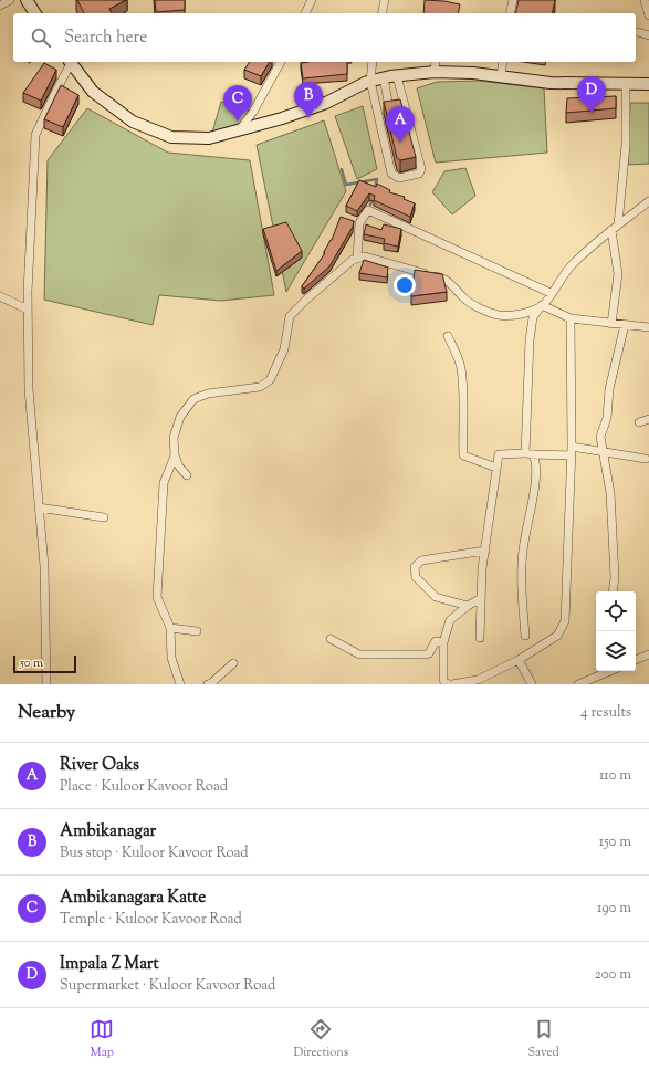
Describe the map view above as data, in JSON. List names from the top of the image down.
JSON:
{
  "scale_bar": "50 m",
  "page": {
    "search": "Search here",
    "pins": [
      "D",
      "B",
      "C",
      "A"
    ],
    "scale": "50 m",
    "heading": ["Nearby", "4 results"],
    "list": [
      {
        "mark": "A",
        "name": "River Oaks",
        "note": "Place · Kuloor Kavoor Road",
        "value": "110 m"
      },
      {
        "mark": "B",
        "name": "Ambikanagar",
        "note": "Bus stop · Kuloor Kavoor Road",
        "value": "150 m"
      },
      {
        "mark": "C",
        "name": "Ambikanagara Katte",
        "note": "Temple · Kuloor Kavoor Road",
        "value": "190 m"
      },
      {
        "mark": "D",
        "name": "Impala Z Mart",
        "note": "Supermarket · Kuloor Kavoor Road",
        "value": "200 m"
      }
    ],
    "nav": ["Map", "Directions", "Saved"]
  }
}
